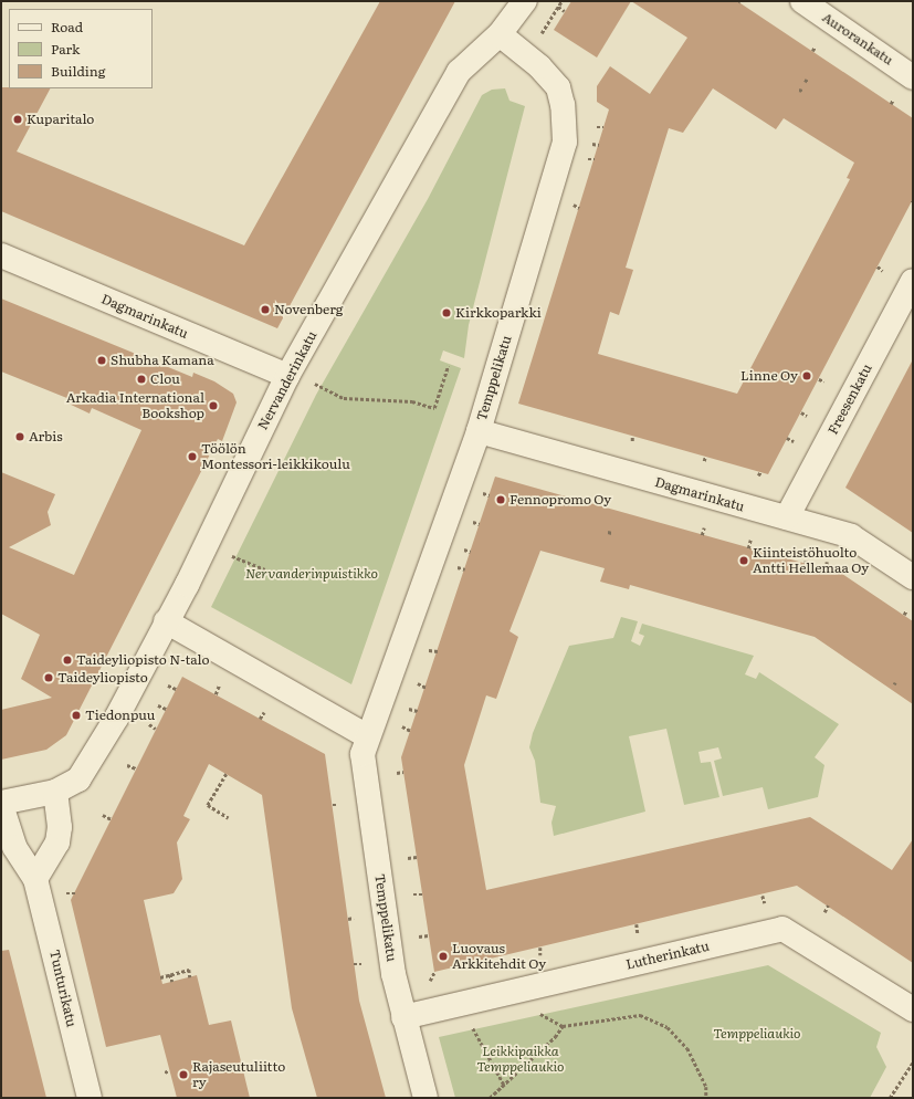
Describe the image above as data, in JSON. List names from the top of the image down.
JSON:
{
  "streets": {
    "street": [
      "Aurorankatu",
      "Dagmarinkatu",
      "Temppelikatu",
      "Nervanderinkatu",
      "Freesenkatu",
      "Lutherinkatu",
      "Tunturikatu"
    ]
  },
  "crossings": [
    ["Dagmarinkatu", "Temppelikatu"],
    ["Dagmarinkatu", "Nervanderinkatu"],
    ["Dagmarinkatu", "Freesenkatu"],
    ["Temppelikatu", "Nervanderinkatu"],
    ["Temppelikatu", "Lutherinkatu"]
  ],
  "parks": ["Nervanderinpuistikko", "Temppeliaukio", "Leikkipaikka Temppeliaukio"],
  "places": [
    "Kuparitalo",
    "Novenberg",
    "Kirkkoparkki",
    "Shubha Kamana",
    "Linne Oy",
    "Clou",
    "Arkadia International Bookshop",
    "Arbis",
    "Töölön Montessori-leikkikoulu",
    "Fennopromo Oy",
    "Kiinteistöhuolto Antti Hellemaa Oy",
    "Taideyliopisto N-talo",
    "Taideyliopisto",
    "Tiedonpuu",
    "Luovaus Arkkitehdit Oy",
    "Rajaseutuliitto ry"
  ],
  "legend": ["Road", "Park", "Building"]
}
